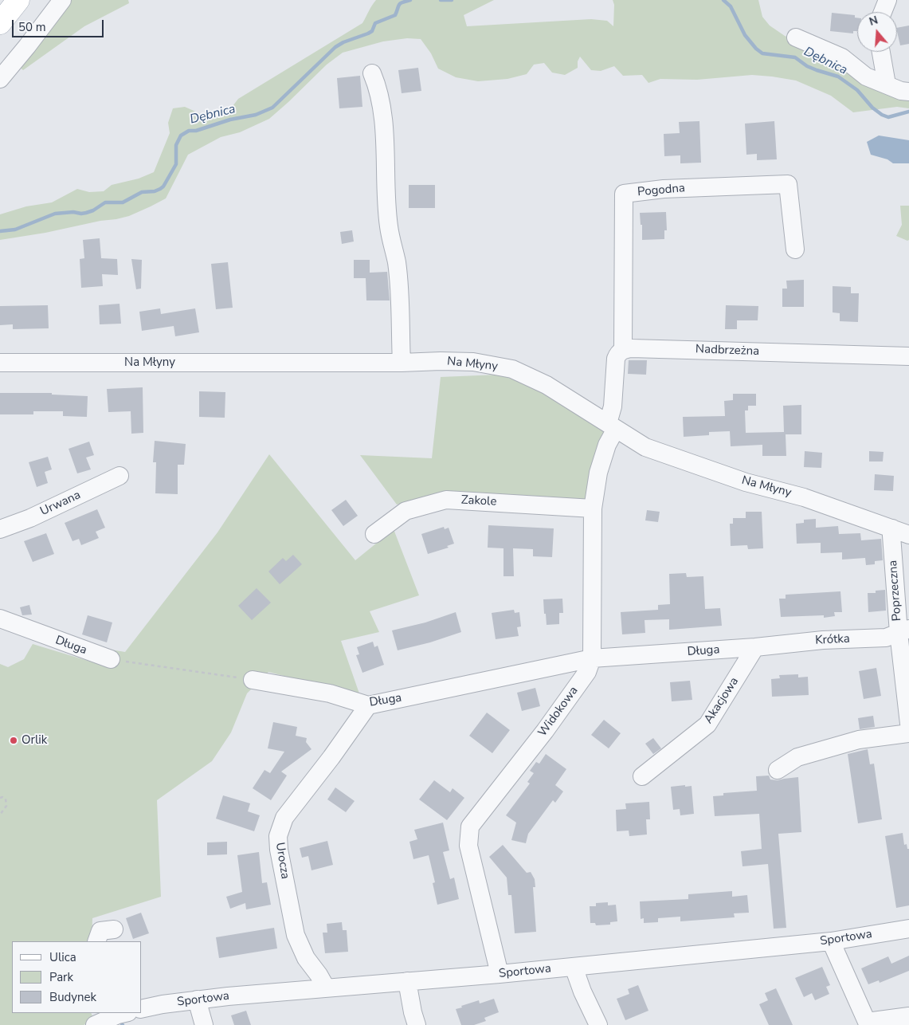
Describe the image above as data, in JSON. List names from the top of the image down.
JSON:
{
  "streets": {
    "street": [
      "Pogodna",
      "Nadbrzeżna",
      "Na Młyny",
      "Zakole",
      "Urwana",
      "Poprzeczna",
      "Krótka",
      "Długa",
      "Akacjowa",
      "Widokowa",
      "Urocza",
      "Sportowa"
    ]
  },
  "crossings": [
    ["Pogodna", "Nadbrzeżna"],
    ["Na Młyny", "Poprzeczna"],
    ["Na Młyny", "Widokowa"],
    ["Zakole", "Widokowa"],
    ["Poprzeczna", "Krótka"],
    ["Krótka", "Długa"],
    ["Krótka", "Akacjowa"],
    ["Długa", "Akacjowa"],
    ["Długa", "Widokowa"],
    ["Długa", "Urocza"],
    ["Widokowa", "Sportowa"],
    ["Urocza", "Sportowa"]
  ],
  "water": ["Dębnica"],
  "places": ["Orlik"],
  "legend": ["Ulica", "Park", "Budynek"],
  "scale_bar": "50 m",
  "north": "top"
}
